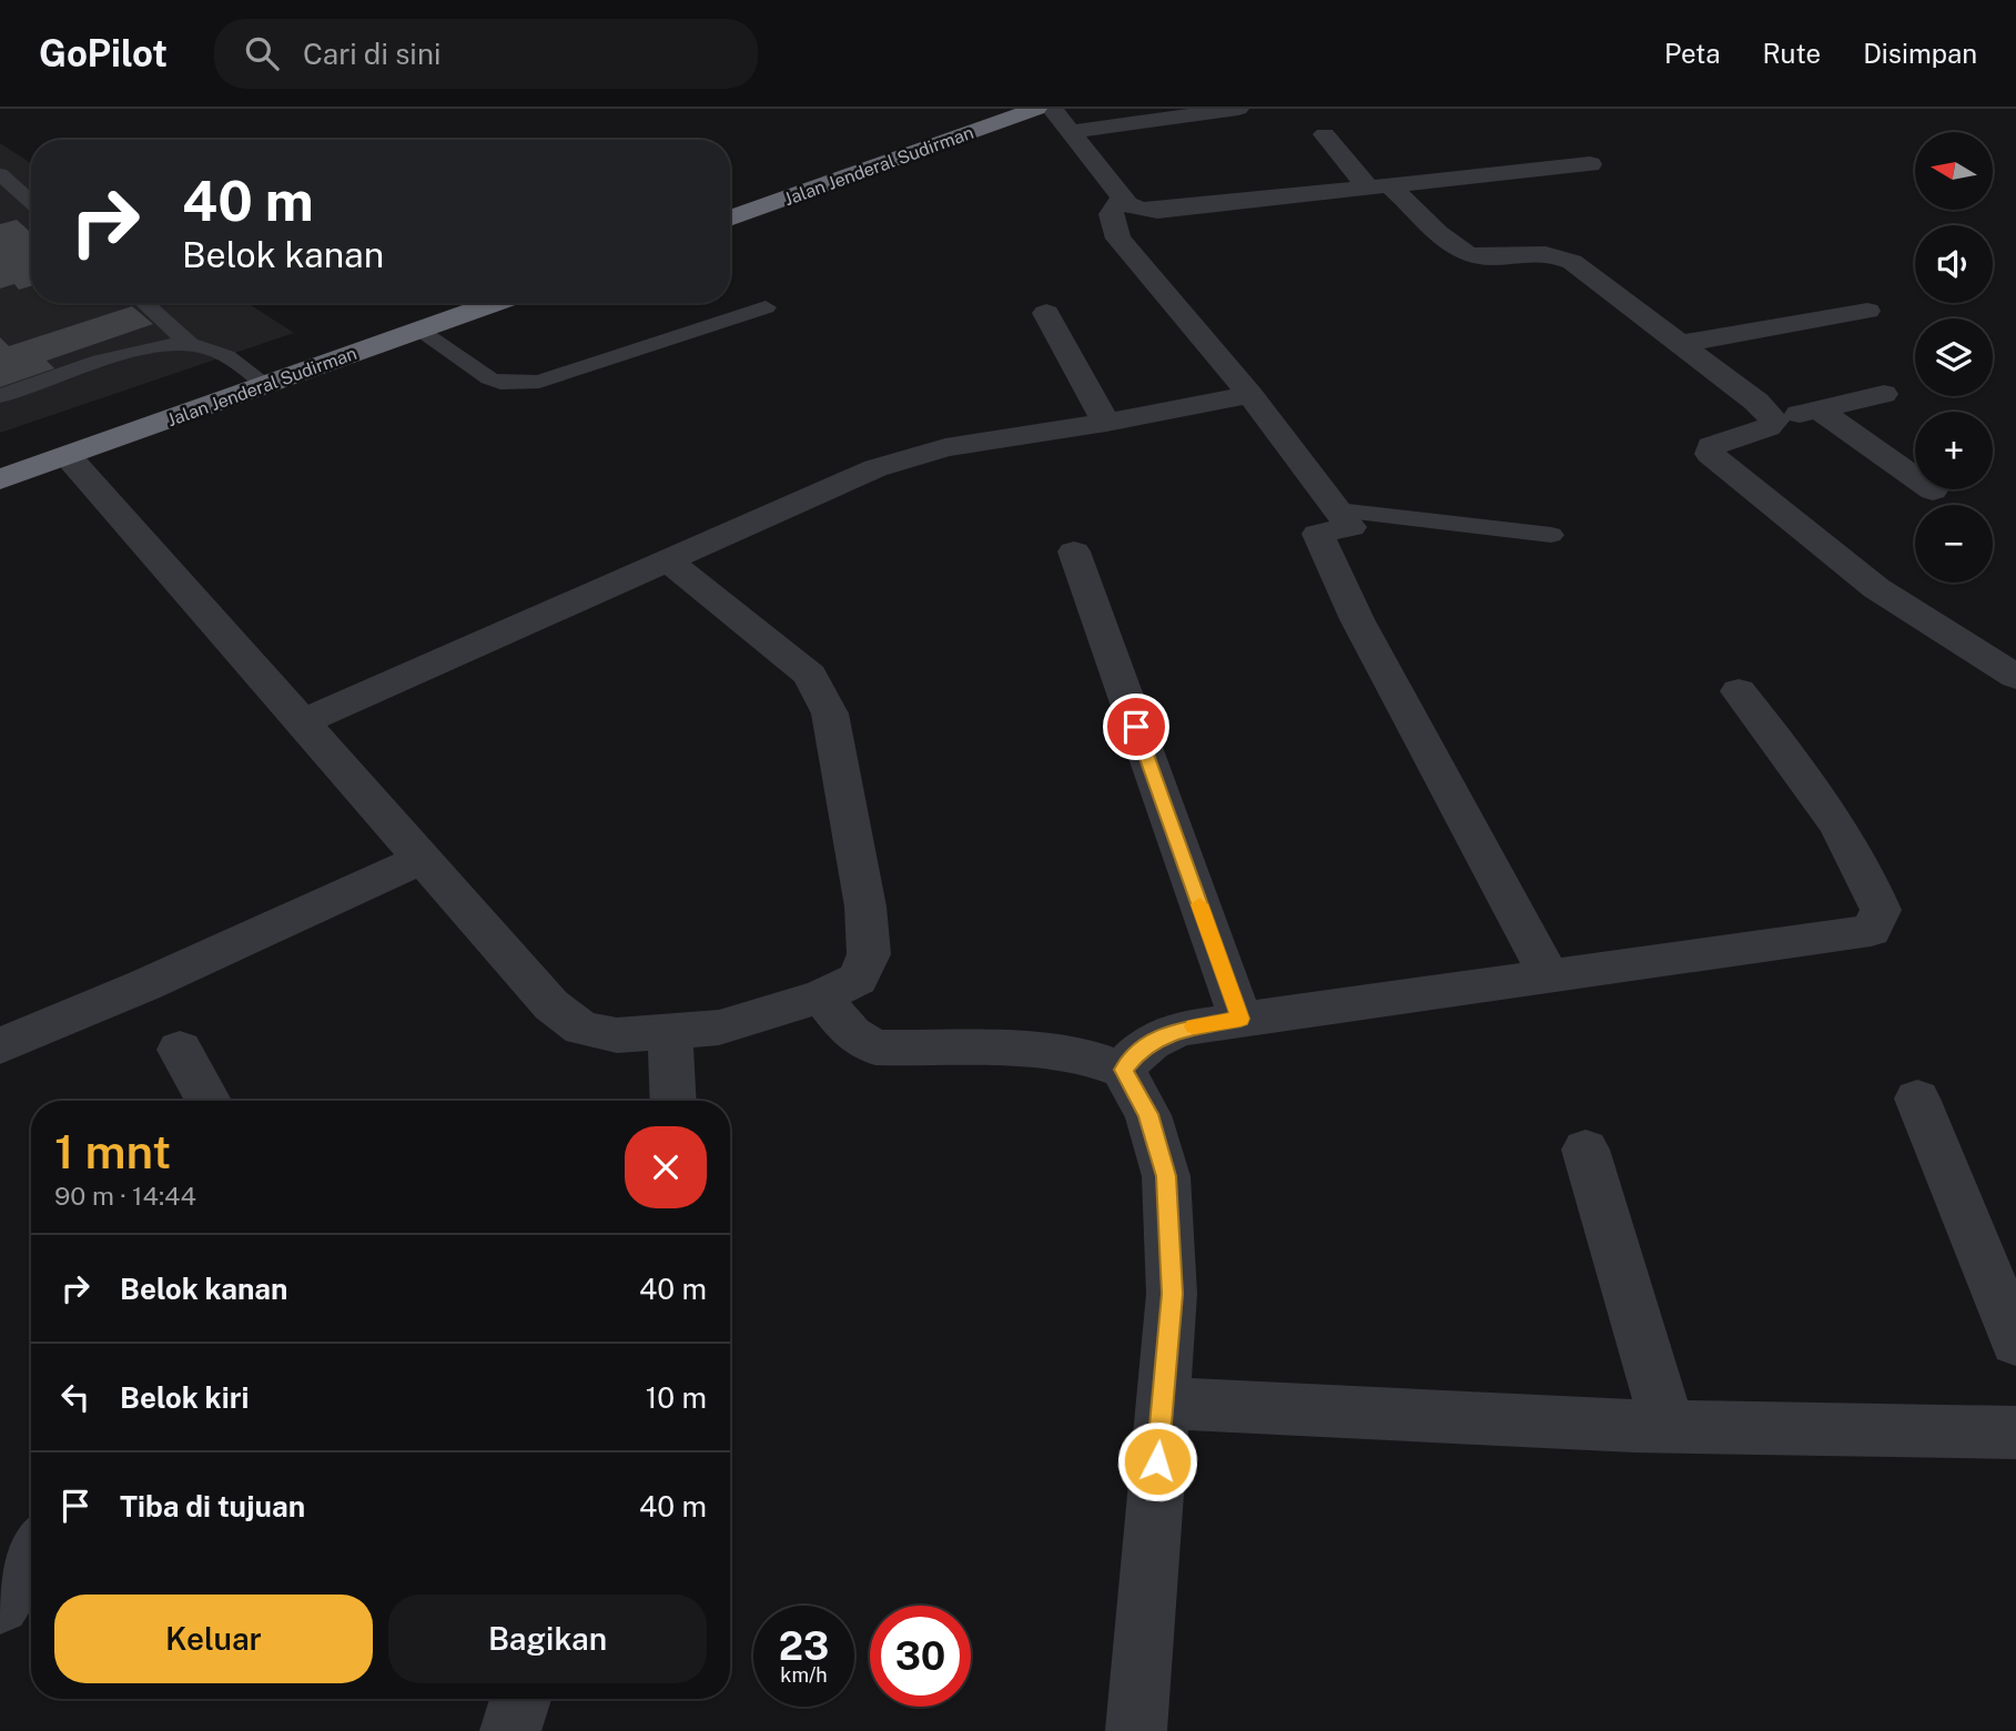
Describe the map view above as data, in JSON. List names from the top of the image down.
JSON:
{
  "streets": {
    "highway": ["Jalan Jenderal Sudirman"]
  },
  "north": "left",
  "page": {
    "header": "GoPilot",
    "search": "Cari di sini",
    "nav": ["Peta", "Rute", "Disimpan"],
    "map_buttons": ["+", "−"],
    "turn": ["40 m", "Belok kanan"],
    "heading": ["1 mnt", "90 m · 14:44"],
    "list": [
      {
        "name": "Belok kanan",
        "value": "40 m"
      },
      {
        "name": "Belok kiri",
        "value": "10 m"
      },
      {
        "name": "Tiba di tujuan",
        "value": "40 m"
      }
    ],
    "buttons": ["Keluar", "Bagikan"],
    "speed": "23 km/h",
    "limit": "30"
  }
}
